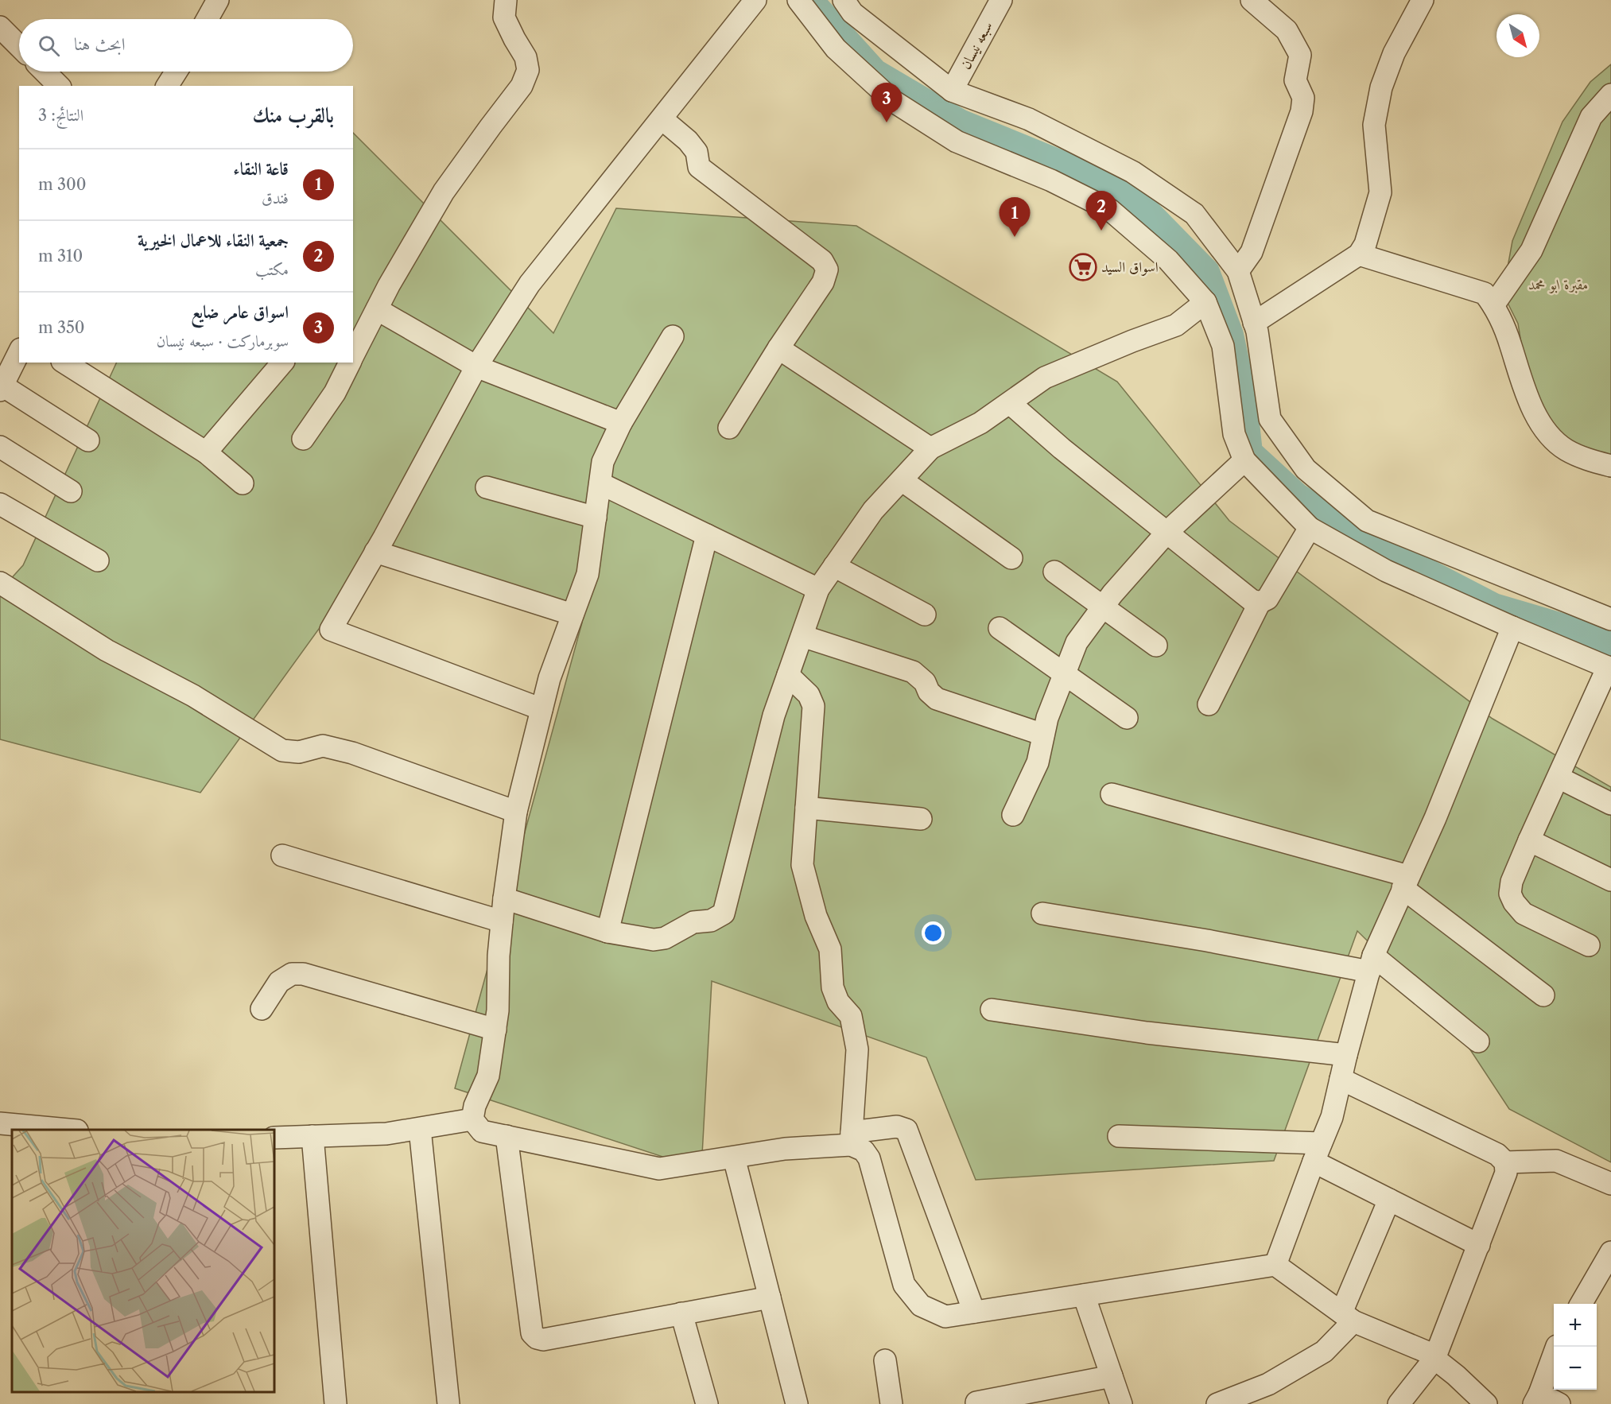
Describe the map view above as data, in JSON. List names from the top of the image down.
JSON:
{
  "streets": {
    "street": ["سبعه نيسان"]
  },
  "parks": ["مقبرة ابو محمد"],
  "places": {
    "supermarket": ["اسواق السيد"]
  },
  "north": "bottom right",
  "page": {
    "search": "ابحث هنا",
    "pins": ["3", "2", "1"],
    "heading": ["بالقرب منك", "النتائج: 3"],
    "list": [
      {
        "mark": "1",
        "name": "قاعة النقاء",
        "note": "فندق",
        "value": "300 m"
      },
      {
        "mark": "2",
        "name": "جمعية النقاء للاعمال الخيرية",
        "note": "مكتب",
        "value": "310 m"
      },
      {
        "mark": "3",
        "name": "اسواق عامر ضايع",
        "note": "سوبرماركت · سبعه نيسان",
        "value": "350 m"
      }
    ],
    "map_buttons": ["+", "−"]
  }
}
